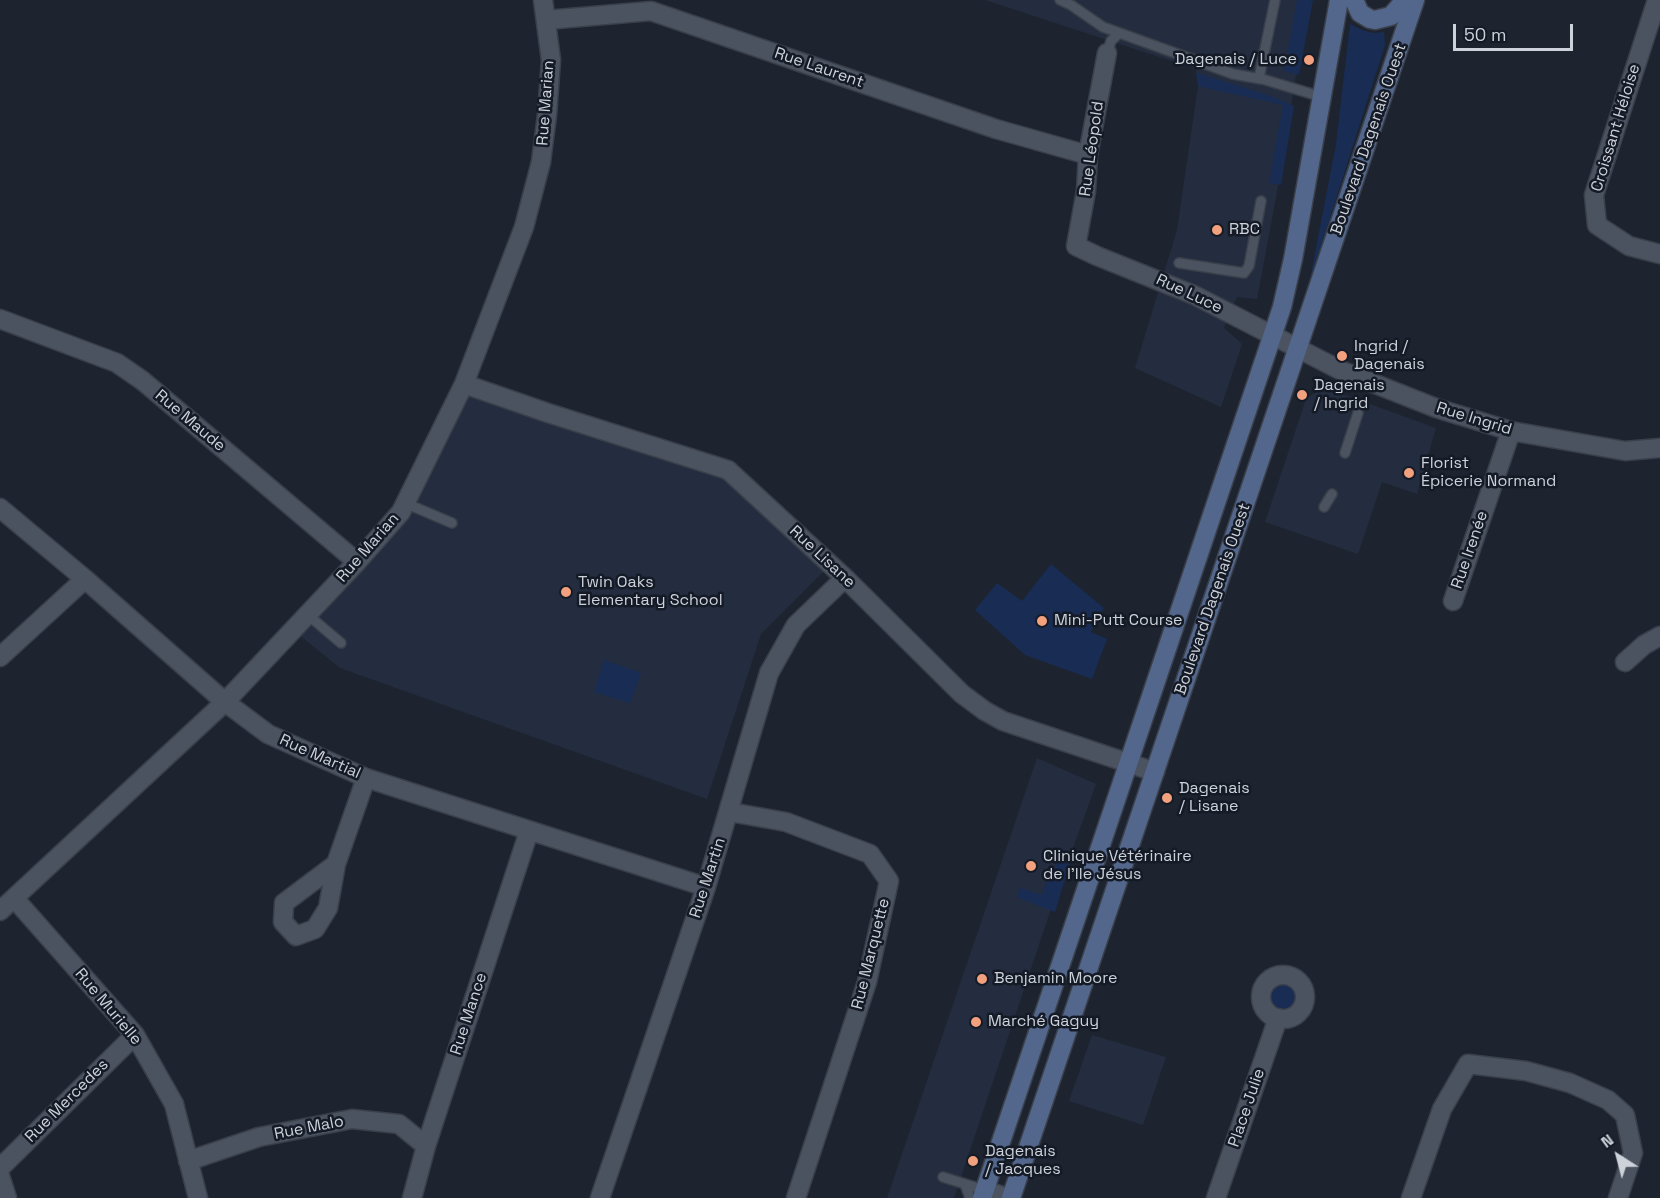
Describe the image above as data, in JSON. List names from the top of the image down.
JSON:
{
  "streets": {
    "main road": ["Boulevard Dagenais Ouest"],
    "street": [
      "Rue Laurent",
      "Rue Marian",
      "Croissant Héloise",
      "Rue Léopold",
      "Rue Luce",
      "Rue Ingrid",
      "Rue Maude",
      "Rue Irenée",
      "Rue Lisane",
      "Rue Martial",
      "Rue Martin",
      "Rue Marquette",
      "Rue Murielle",
      "Rue Mance",
      "Rue Mercedes",
      "Place Julie",
      "Rue Malo"
    ]
  },
  "crossings": [
    ["Rue Laurent", "Rue Marian"],
    ["Rue Laurent", "Rue Léopold"],
    ["Rue Marian", "Rue Maude"],
    ["Rue Marian", "Rue Lisane"],
    ["Rue Marian", "Rue Martial"],
    ["Rue Marian", "Rue Murielle"],
    ["Boulevard Dagenais Ouest", "Rue Luce"],
    ["Boulevard Dagenais Ouest", "Rue Ingrid"],
    ["Boulevard Dagenais Ouest", "Rue Lisane"],
    ["Rue Léopold", "Rue Luce"],
    ["Rue Luce", "Rue Ingrid"],
    ["Rue Ingrid", "Rue Irenée"],
    ["Rue Lisane", "Rue Martin"],
    ["Rue Martial", "Rue Martin"],
    ["Rue Martial", "Rue Mance"],
    ["Rue Martin", "Rue Marquette"],
    ["Rue Murielle", "Rue Mercedes"],
    ["Rue Murielle", "Rue Malo"],
    ["Rue Mance", "Rue Malo"]
  ],
  "places": [
    "Dagenais / Luce",
    "RBC",
    "Ingrid / Dagenais",
    "Dagenais / Ingrid",
    "Florist Épicerie Normand",
    "Twin Oaks Elementary School",
    "Mini-Putt Course",
    "Dagenais / Lisane",
    "Clinique Vétérinaire de I'Ile Jésus",
    "Benjamin Moore",
    "Marché Gaguy",
    "Dagenais / Jacques"
  ],
  "scale_bar": "50 m",
  "north": "top left"
}
